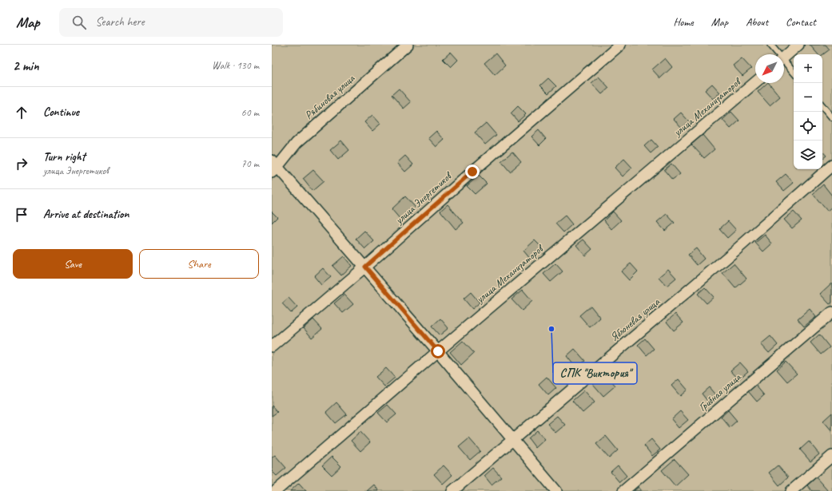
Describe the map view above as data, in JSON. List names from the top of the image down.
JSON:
{
  "streets": {
    "street": [
      "Рябиновая улица",
      "улица Механизаторов",
      "улица Энергетиков",
      "Яблоневая улица",
      "Грибная улица"
    ]
  },
  "places": ["СПК \"Виктория\""],
  "north": "bottom left",
  "page": {
    "header": "Map",
    "search": "Search here",
    "nav": [
      "Home",
      "Map",
      "About",
      "Contact"
    ],
    "heading": ["2 min", "Walk · 130 m"],
    "map_buttons": ["+", "−"],
    "list": [
      ["Continue", "60 m"],
      ["Turn right", "улица Энергетиков", "70 m"],
      "Arrive at destination"
    ],
    "buttons": ["Save", "Share"]
  }
}
